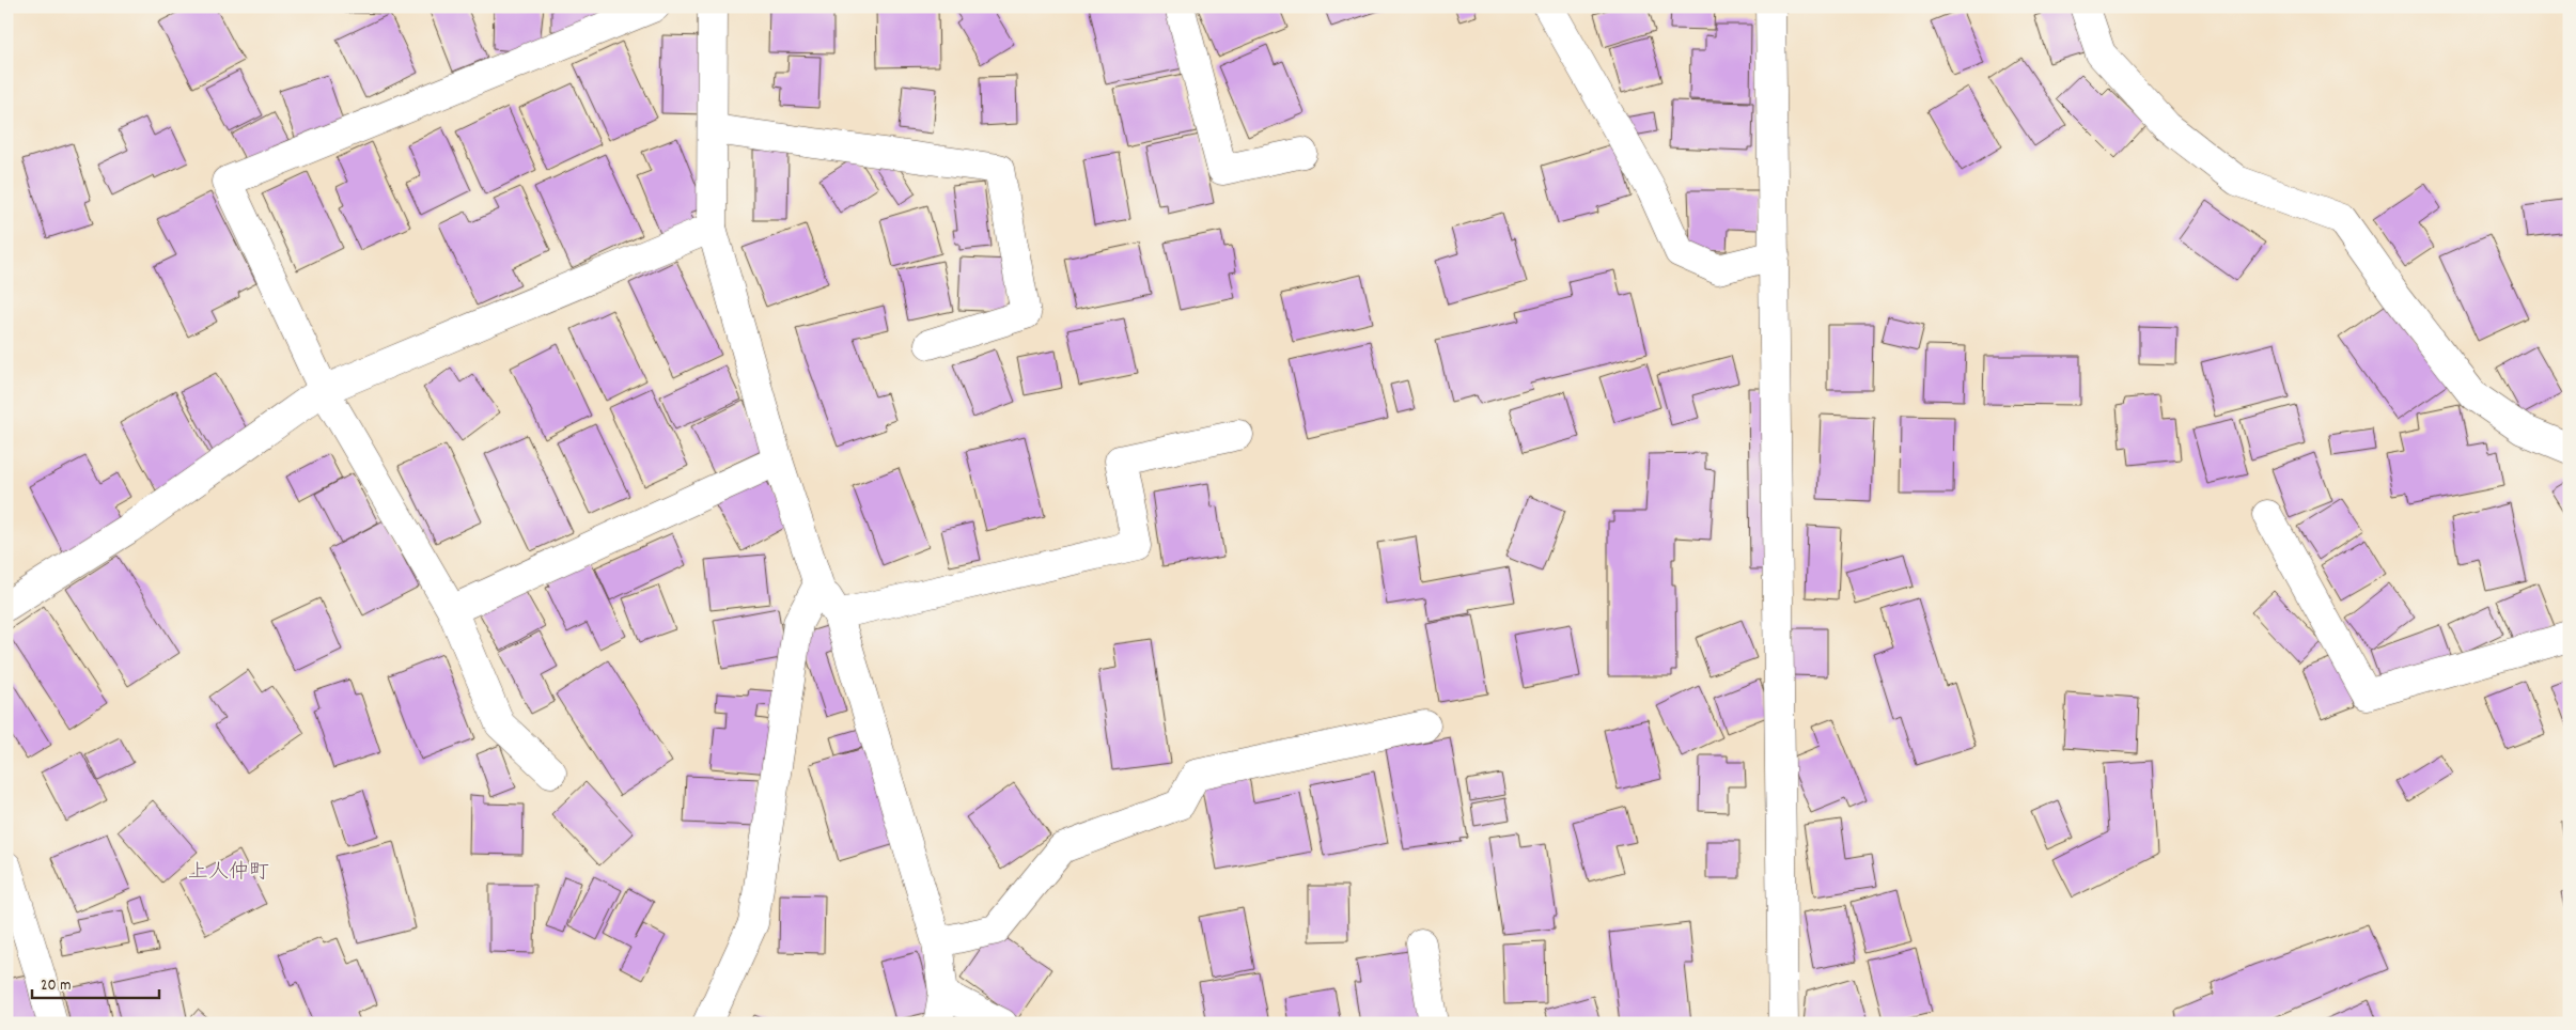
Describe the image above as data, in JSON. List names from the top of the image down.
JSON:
{
  "districts": ["上人仲町"],
  "scale_bar": "20 m"
}
